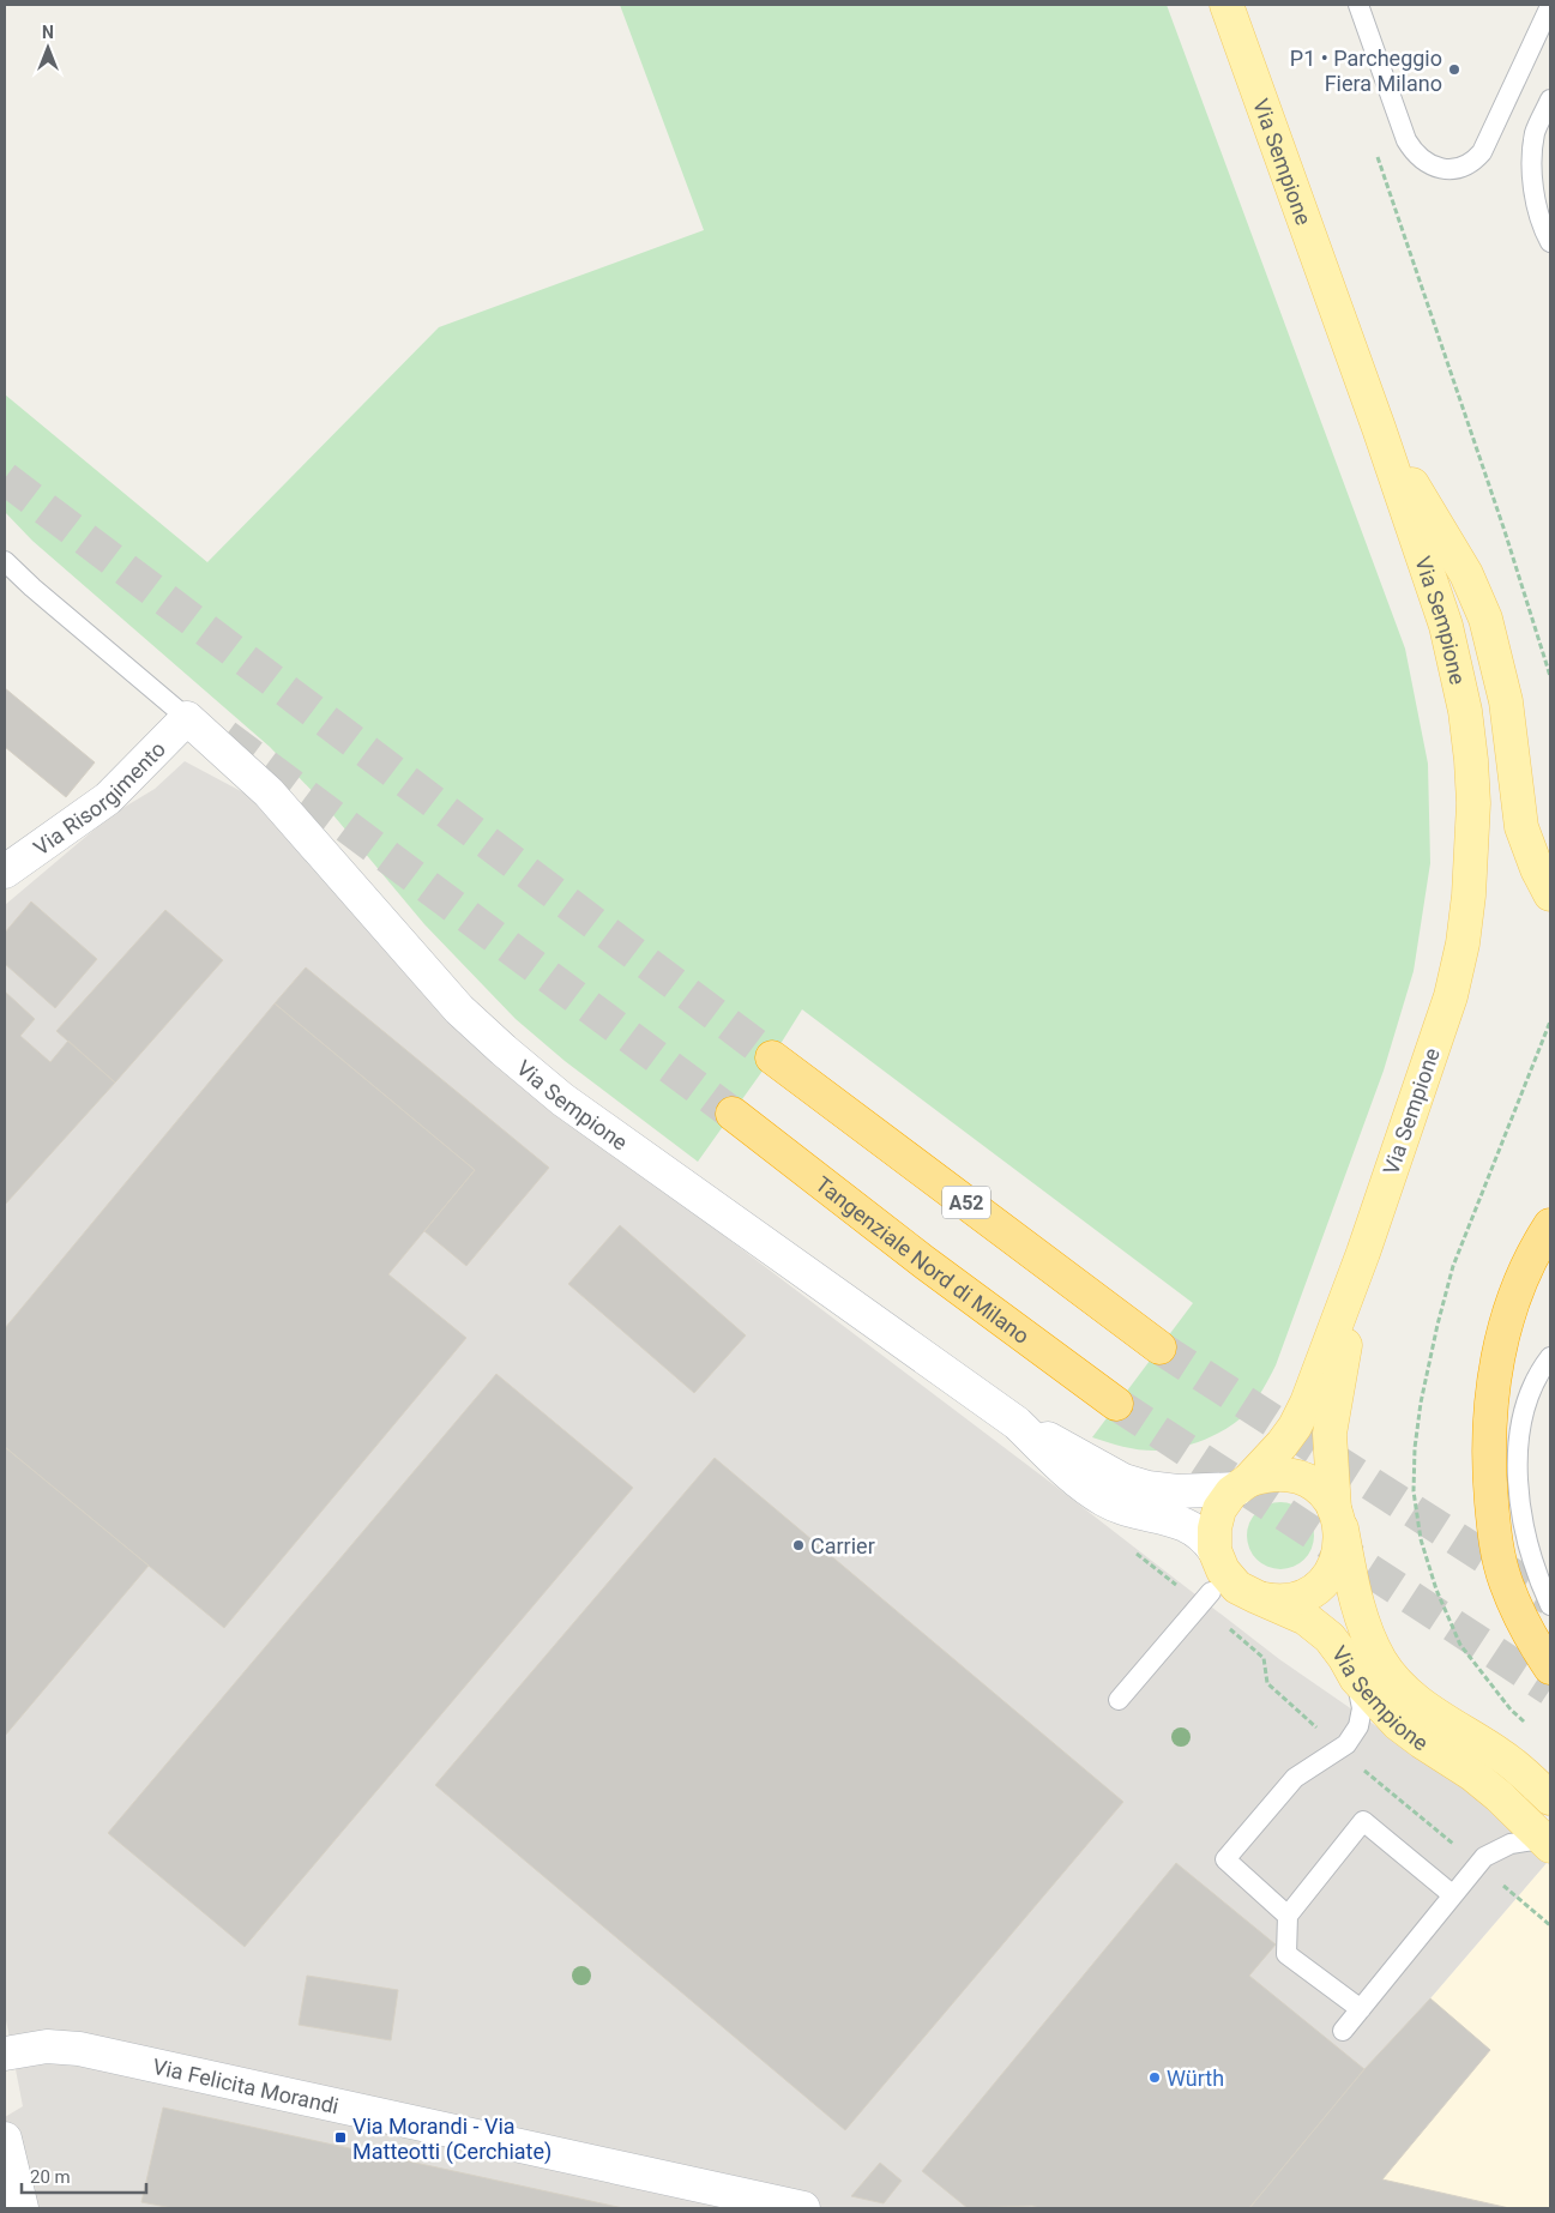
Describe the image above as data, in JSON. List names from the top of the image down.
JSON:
{
  "streets": {
    "highway": ["A52", "Tangenziale Nord di Milano"],
    "main road": ["Via Sempione"],
    "street": ["Via Risorgimento", "Via Felicita Morandi"]
  },
  "crossings": [
    ["Via Sempione", "Via Risorgimento"]
  ],
  "places": {
    "other": ["P1 • Parcheggio Fiera Milano", "Carrier", "Würth"],
    "transit": ["Via Morandi - Via Matteotti (Cerchiate)"]
  },
  "scale_bar": "20 m",
  "north": "top"
}
